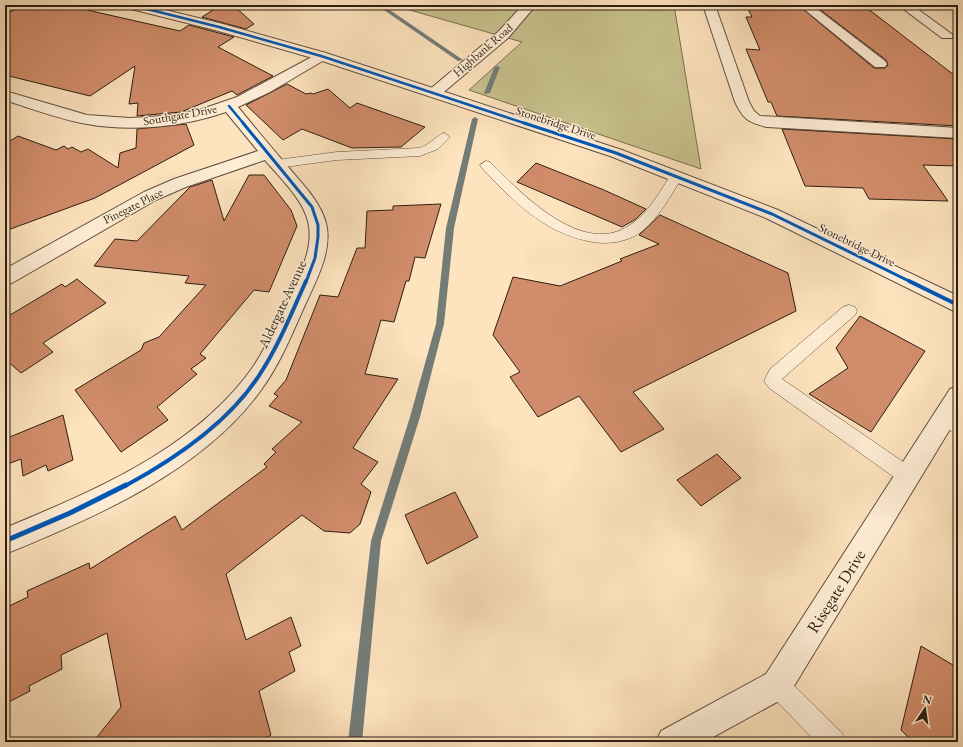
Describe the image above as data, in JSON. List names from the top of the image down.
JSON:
{
  "streets": {
    "street": [
      "Highbank Road",
      "Southgate Drive",
      "Stonebridge Drive",
      "Pinegate Place",
      "Aldergate Avenue",
      "Risegate Drive"
    ]
  },
  "crossings": [
    ["Highbank Road", "Stonebridge Drive"],
    ["Southgate Drive", "Stonebridge Drive"],
    ["Southgate Drive", "Aldergate Avenue"],
    ["Pinegate Place", "Aldergate Avenue"]
  ],
  "north": "top"
}
